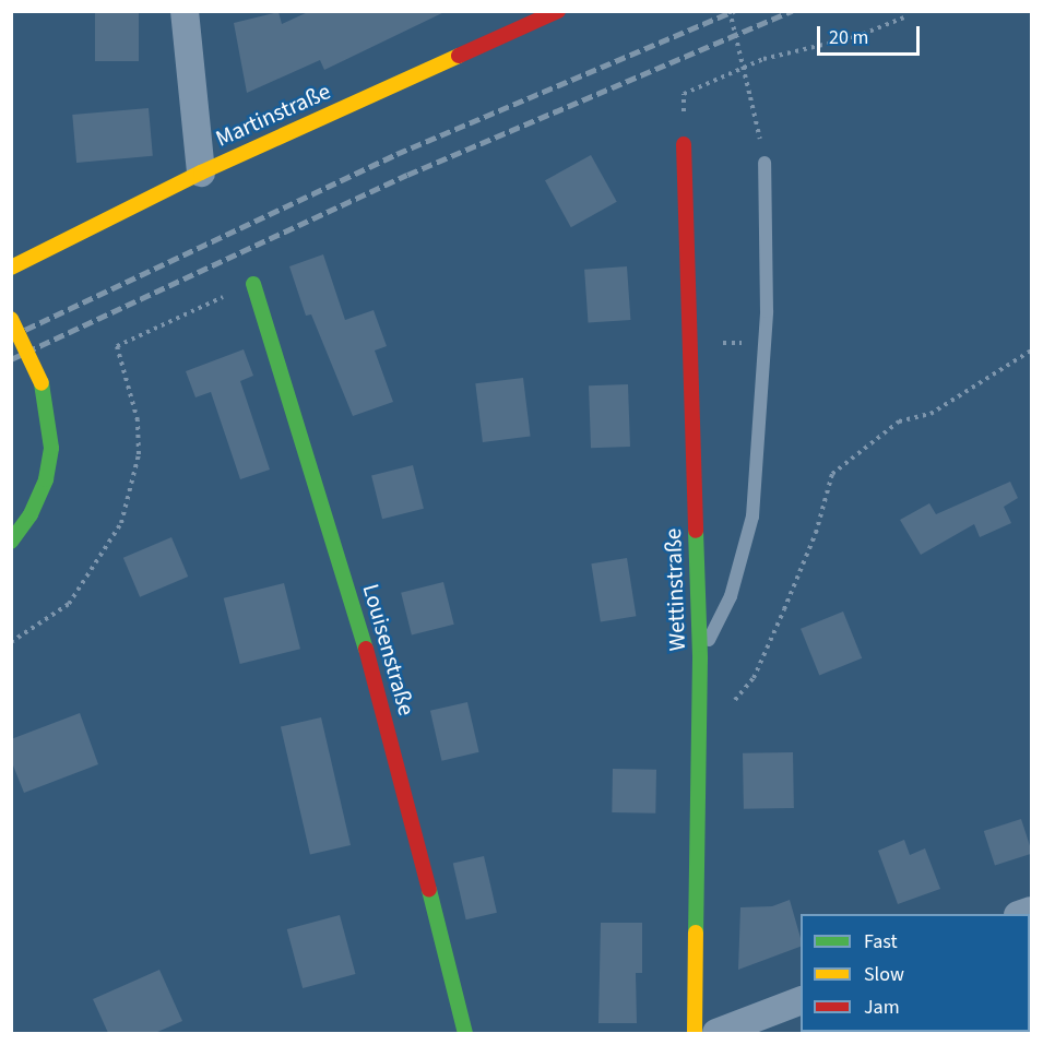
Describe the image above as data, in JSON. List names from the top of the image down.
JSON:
{
  "streets": {
    "street": ["Martinstraße", "Wettinstraße", "Louisenstraße"]
  },
  "legend": ["Fast", "Slow", "Jam"],
  "scale_bar": "20 m"
}
